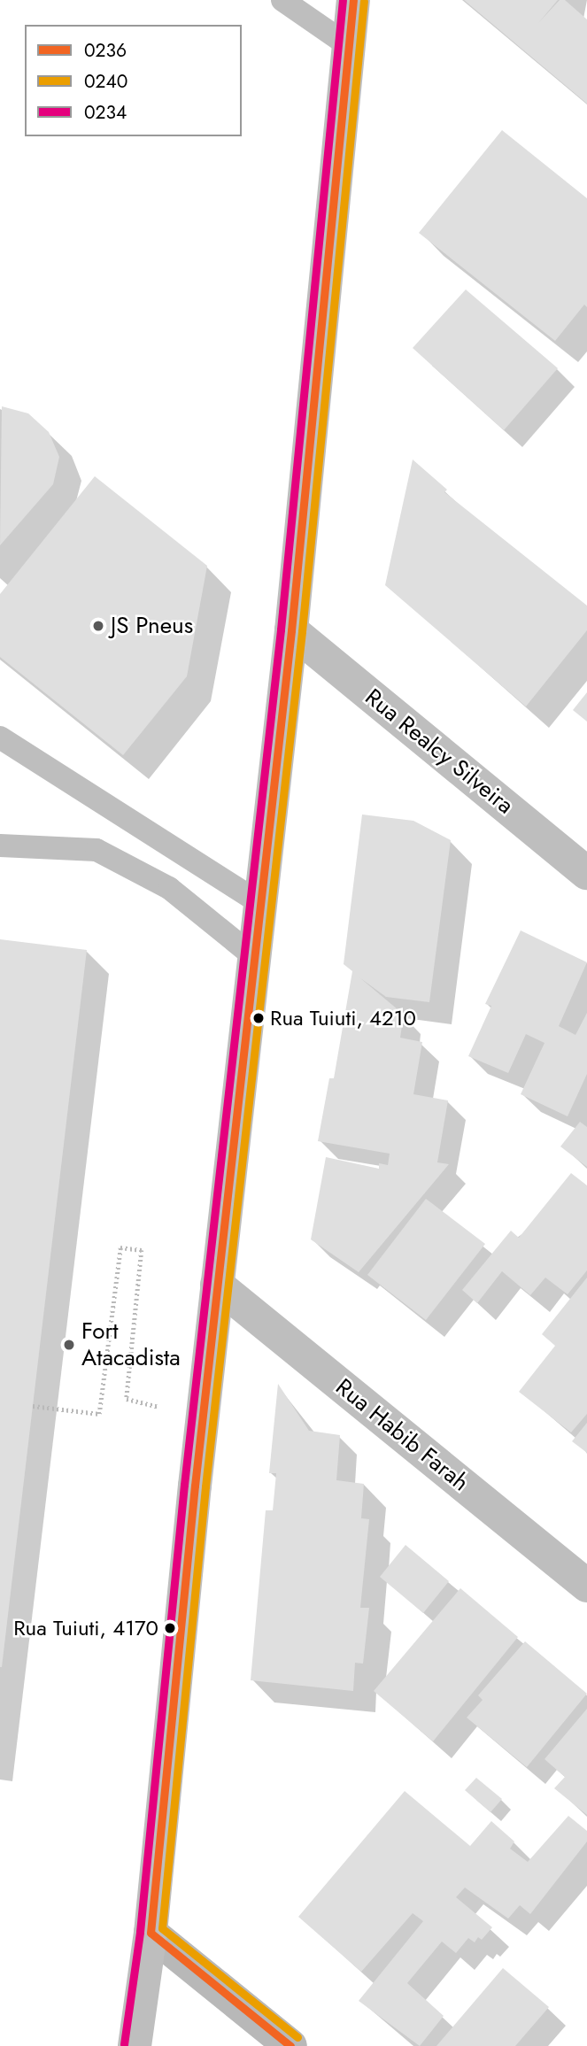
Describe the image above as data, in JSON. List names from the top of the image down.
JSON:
{
  "streets": {
    "main road": ["Rua Realcy Silveira", "Rua Habib Farah"]
  },
  "places": [
    "JS Pneus",
    "Rua Tuiuti, 4210",
    "Fort Atacadista",
    "Rua Tuiuti, 4170"
  ],
  "lines": ["transit line 0236", "transit line 0234", "transit line 0240"],
  "legend": ["0236", "0240", "0234"]
}
